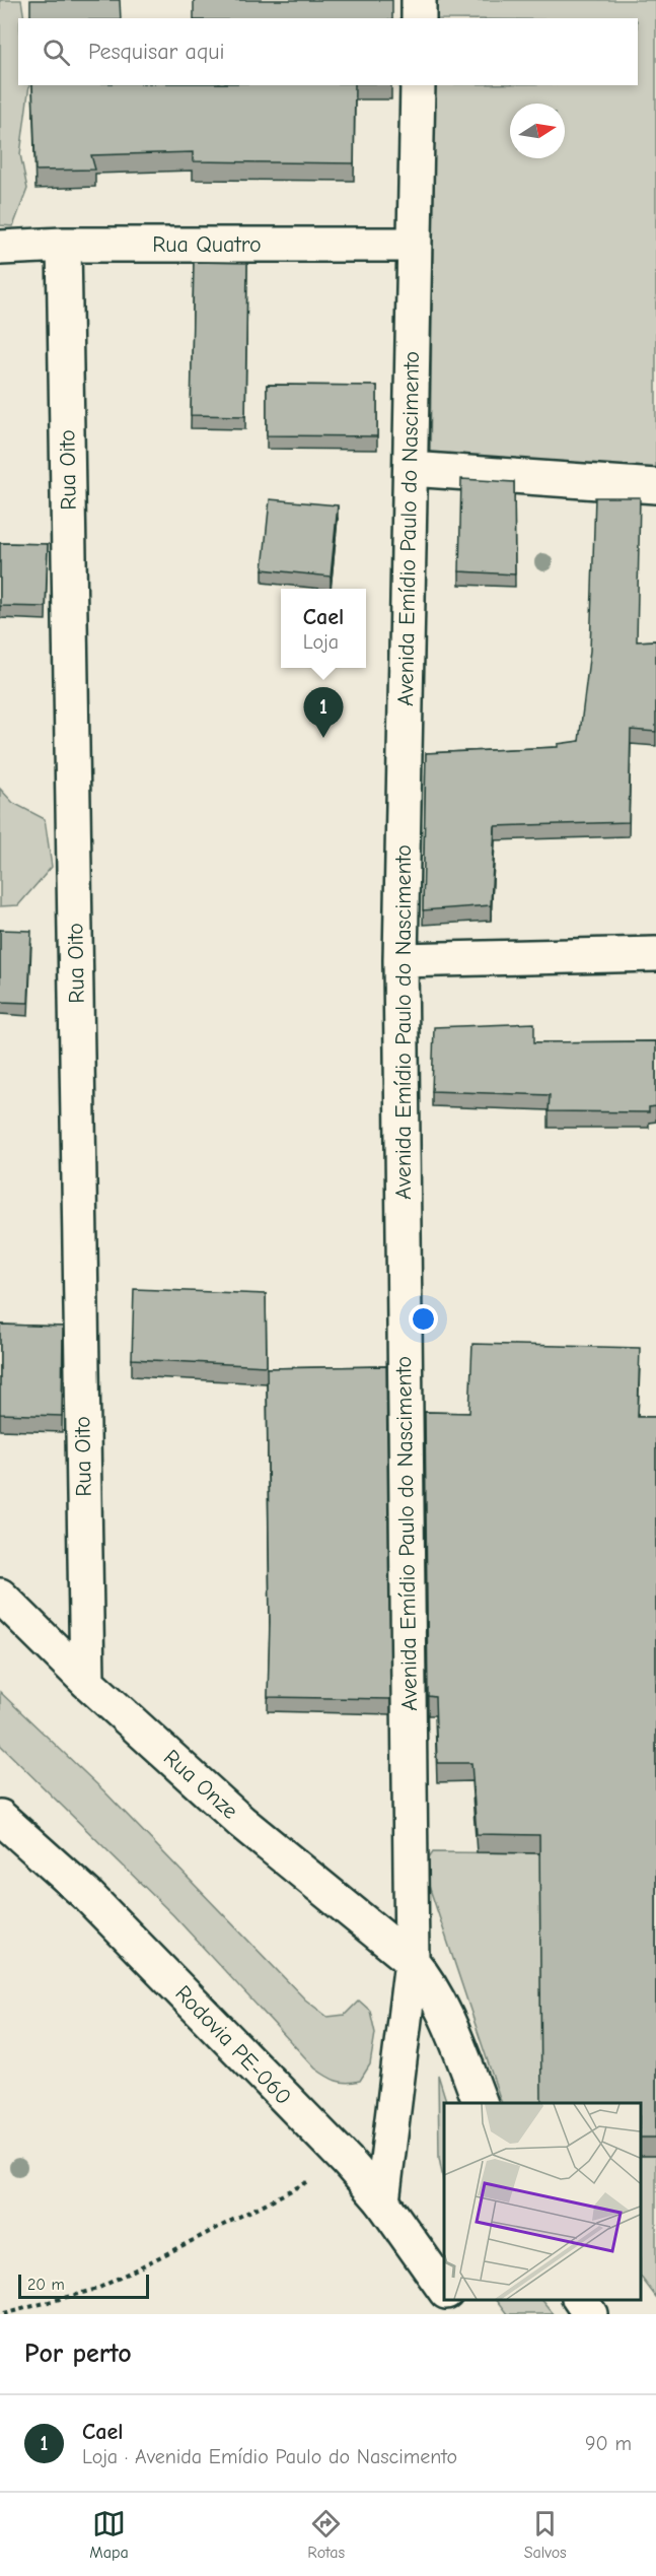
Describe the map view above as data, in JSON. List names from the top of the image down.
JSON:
{
  "streets": {
    "street": [
      "Rua Quatro",
      "Rua Oito",
      "Avenida Emídio Paulo do Nascimento",
      "Rua Onze",
      "Rodovia PE-060"
    ]
  },
  "crossings": [
    ["Rua Quatro", "Rua Oito"],
    ["Rua Quatro", "Avenida Emídio Paulo do Nascimento"],
    ["Rua Oito", "Rua Onze"],
    ["Avenida Emídio Paulo do Nascimento", "Rua Onze"],
    ["Avenida Emídio Paulo do Nascimento", "Rodovia PE-060"]
  ],
  "scale_bar": "20 m",
  "north": "right",
  "page": {
    "search": "Pesquisar aqui",
    "popup": ["Cael", "Loja"],
    "pins": "1",
    "scale": "20 m",
    "heading": "Por perto",
    "list": [
      {
        "mark": "1",
        "name": "Cael",
        "note": "Loja · Avenida Emídio Paulo do Nascimento",
        "value": "90 m"
      }
    ],
    "nav": ["Mapa", "Rotas", "Salvos"]
  }
}
